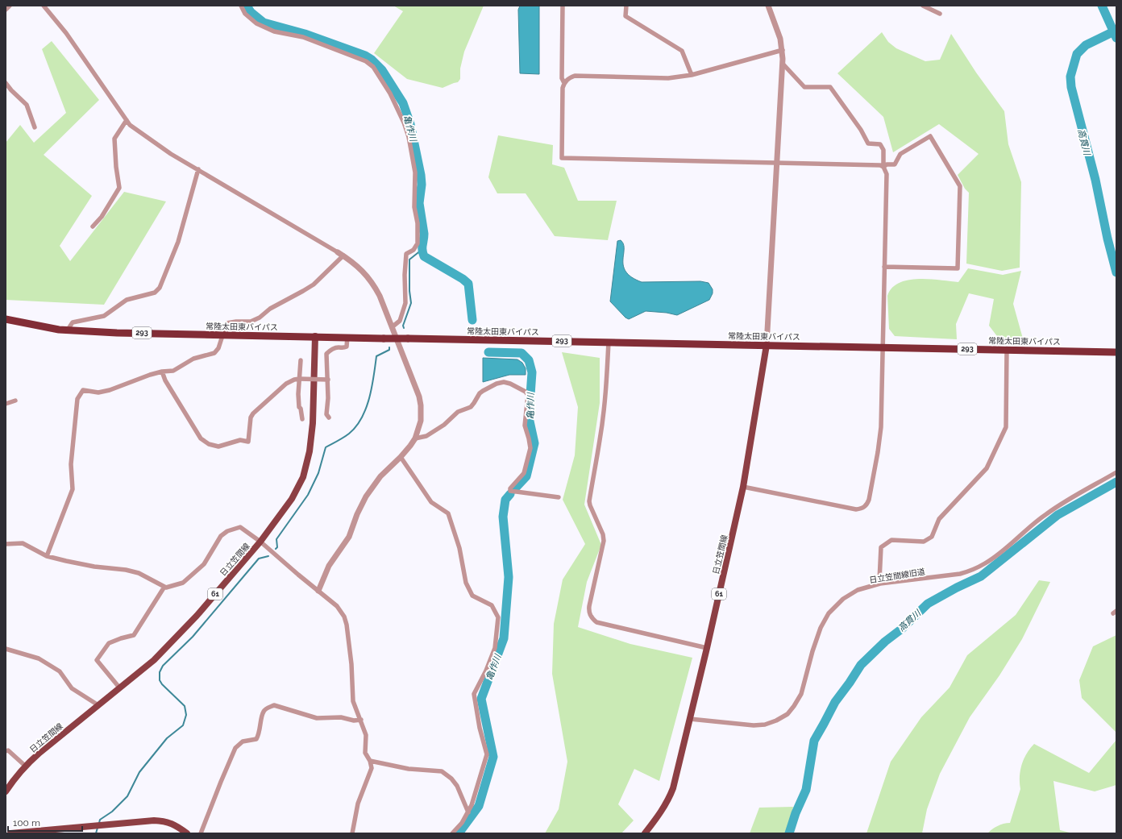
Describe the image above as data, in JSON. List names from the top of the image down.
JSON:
{
  "streets": {
    "highway": ["常陸太田東バイパス", "293"],
    "main road": ["日立笠間線", "61"],
    "street": ["日立笠間線旧道"]
  },
  "crossings": [
    ["常陸太田東バイパス", "日立笠間線"],
    ["日立笠間線", "日立笠間線旧道"]
  ],
  "water": ["亀作川", "高貫川"],
  "scale_bar": "100 m"
}
